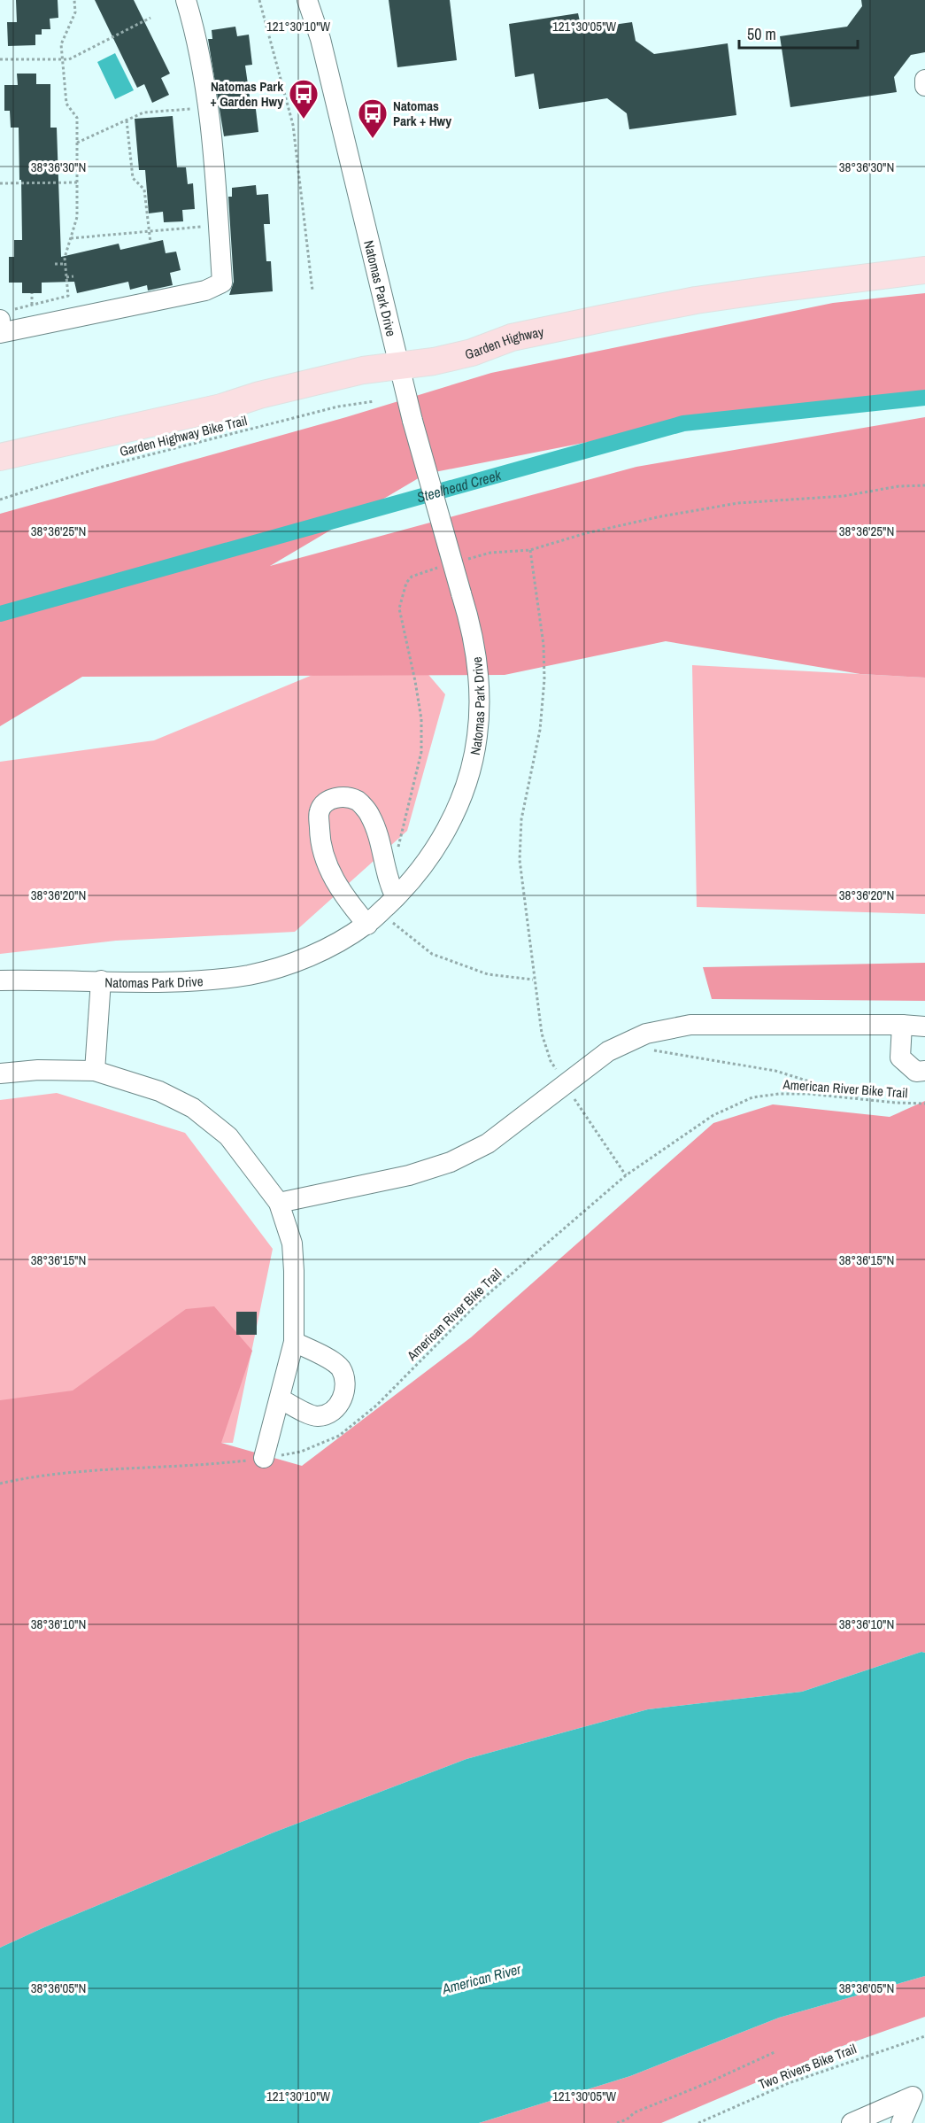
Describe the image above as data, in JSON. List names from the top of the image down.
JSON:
{
  "streets": {
    "main road": ["Garden Highway"],
    "street": ["Natomas Park Drive"],
    "path": ["Garden Highway Bike Trail", "American River Bike Trail", "Two Rivers Bike Trail"]
  },
  "crossings": [
    ["Natomas Park Drive", "Garden Highway"]
  ],
  "water": ["Steelhead Creek", "American River"],
  "places": {
    "bus stop": ["Natomas Park + Garden Hwy", "Natomas Park + Hwy"]
  },
  "scale_bar": "50 m",
  "coordinates": [
    "121°30'10\"W",
    "121°30'05\"W",
    "38°36'30\"N",
    "38°36'25\"N",
    "38°36'20\"N",
    "38°36'15\"N",
    "38°36'10\"N",
    "38°36'05\"N"
  ]
}
